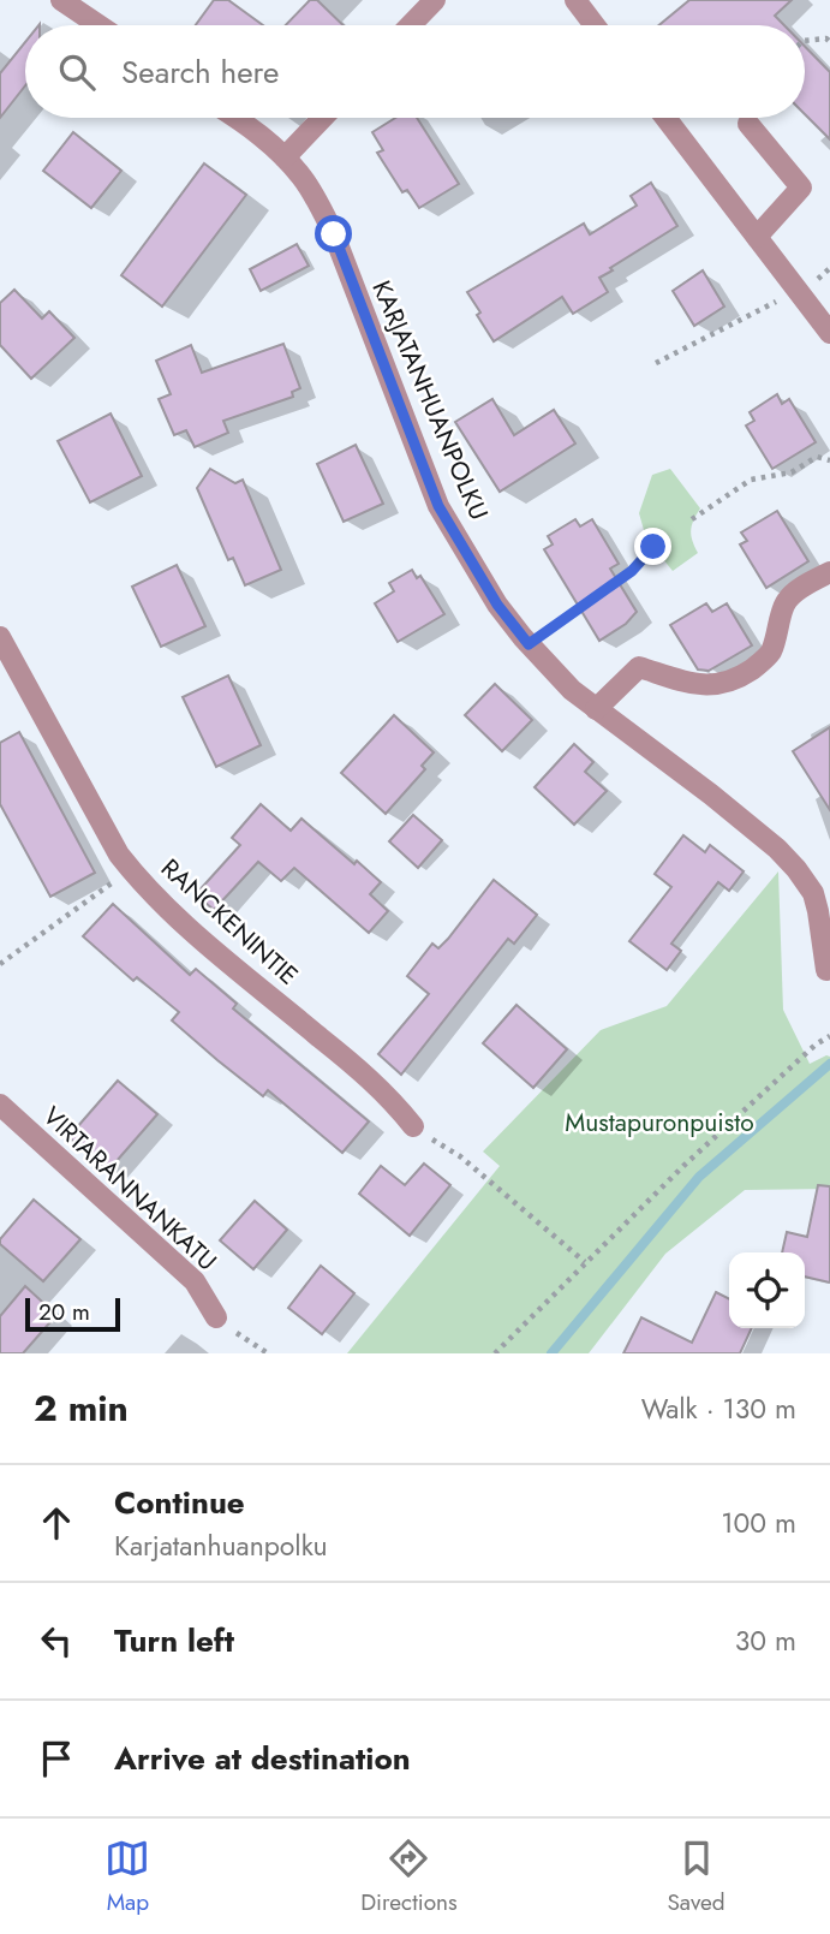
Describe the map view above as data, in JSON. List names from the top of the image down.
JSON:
{
  "streets": {
    "street": ["KARJATANHUANPOLKU", "RANCKENINTIE", "VIRTARANNANKATU"]
  },
  "parks": ["Mustapuronpuisto"],
  "scale_bar": "20 m",
  "page": {
    "search": "Search here",
    "scale": "20 m",
    "heading": ["2 min", "Walk · 130 m"],
    "list": [
      ["Continue", "Karjatanhuanpolku", "100 m"],
      ["Turn left", "30 m"],
      "Arrive at destination"
    ],
    "nav": ["Map", "Directions", "Saved"]
  }
}
